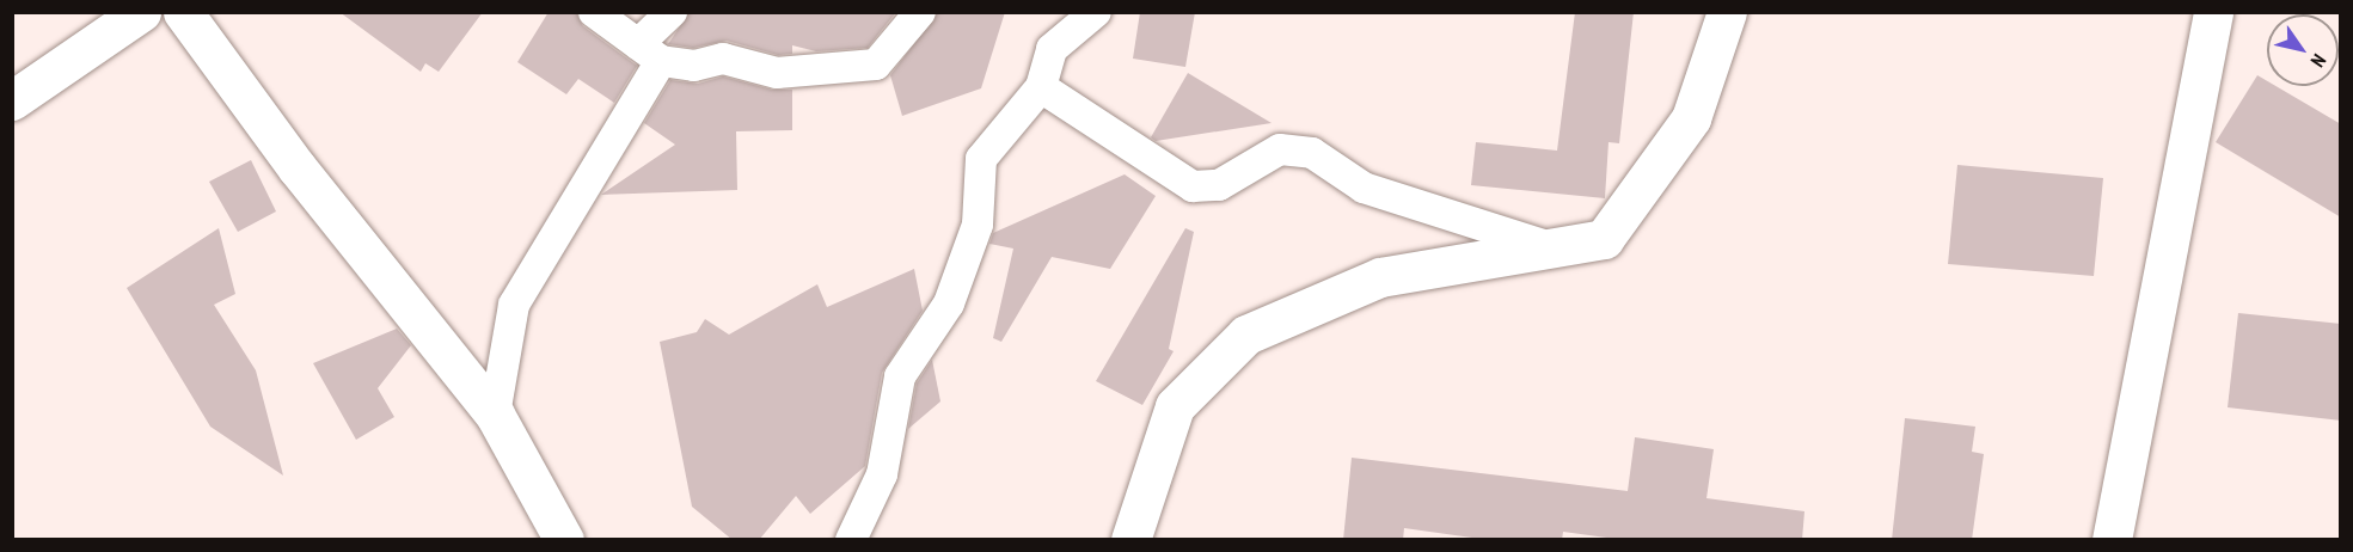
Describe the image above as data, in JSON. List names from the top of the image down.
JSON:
{
  "north": "bottom right"
}
